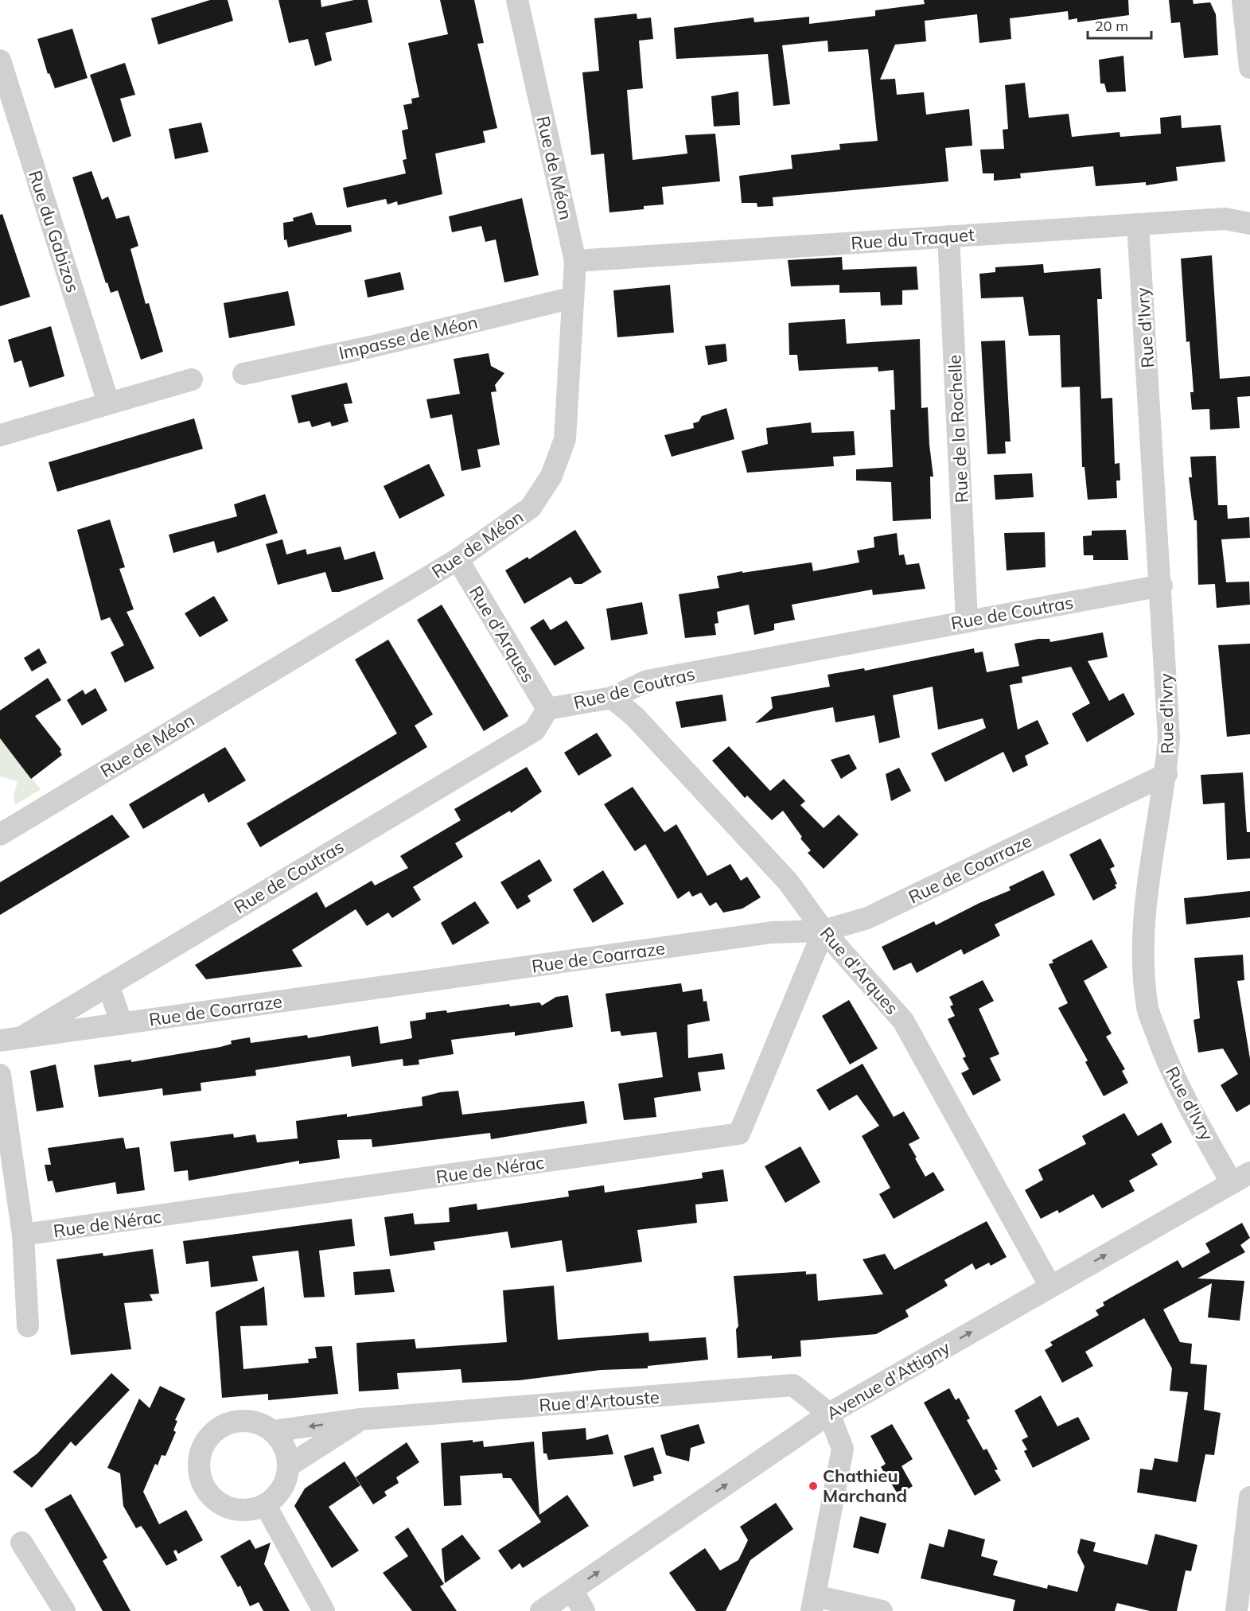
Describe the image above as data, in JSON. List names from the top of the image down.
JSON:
{
  "streets": {
    "street": [
      "Rue de Méon",
      "Rue du Gabizos",
      "Rue du Traquet",
      "Rue d'Ivry",
      "Impasse de Méon",
      "Rue de la Rochelle",
      "Rue de Coutras",
      "Rue d'Arques",
      "Rue de Coarraze",
      "Rue de Nérac",
      "Avenue d'Attigny",
      "Rue d'Artouste"
    ]
  },
  "crossings": [
    ["Rue de Méon", "Rue du Traquet"],
    ["Rue de Méon", "Impasse de Méon"],
    ["Rue de Méon", "Rue d'Arques"],
    ["Rue du Traquet", "Rue d'Ivry"],
    ["Rue du Traquet", "Rue de la Rochelle"],
    ["Rue d'Ivry", "Rue de Coutras"],
    ["Rue d'Ivry", "Rue de Coarraze"],
    ["Rue d'Ivry", "Avenue d'Attigny"],
    ["Rue de la Rochelle", "Rue de Coutras"],
    ["Rue de Coutras", "Rue d'Arques"],
    ["Rue de Coutras", "Rue de Coarraze"],
    ["Rue d'Arques", "Rue de Coarraze"],
    ["Rue d'Arques", "Rue de Nérac"],
    ["Rue d'Arques", "Avenue d'Attigny"],
    ["Rue de Coarraze", "Rue de Nérac"],
    ["Avenue d'Attigny", "Rue d'Artouste"]
  ],
  "one_way": ["Avenue d'Attigny"],
  "places": ["Chathieu Marchand"],
  "scale_bar": "20 m"
}
